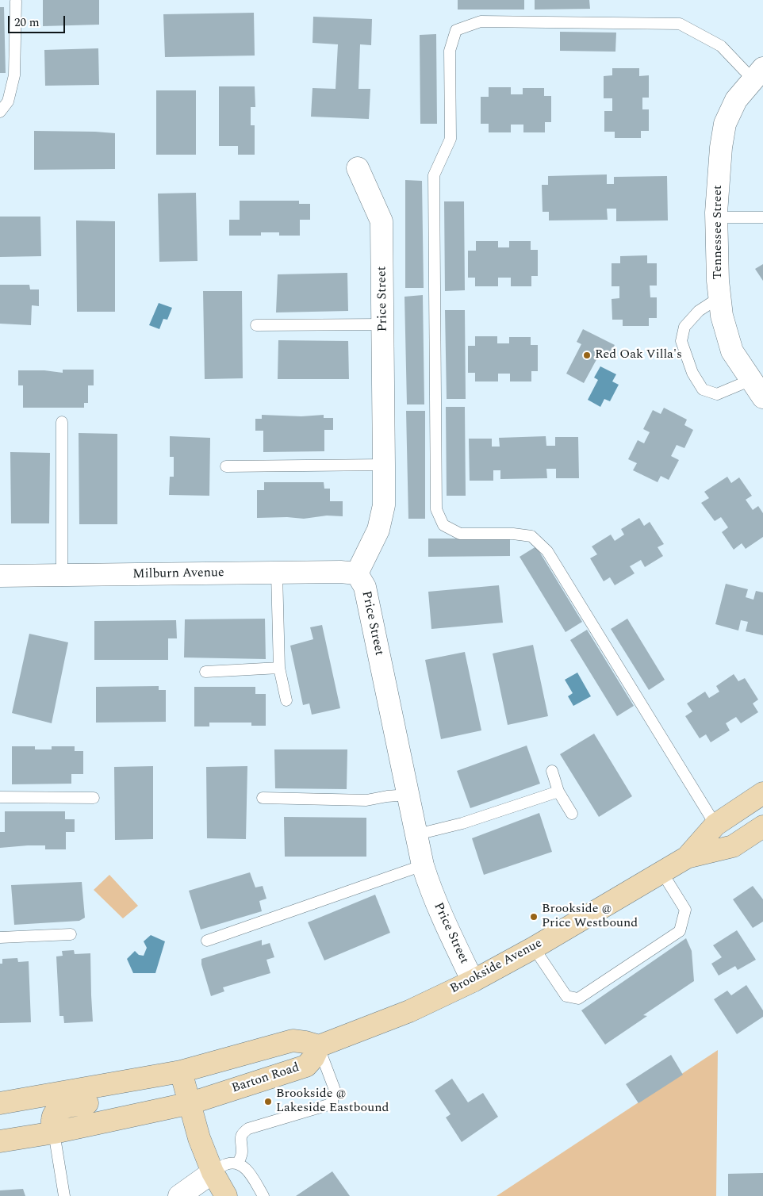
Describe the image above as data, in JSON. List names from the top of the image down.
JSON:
{
  "streets": {
    "main road": ["Brookside Avenue", "Barton Road"],
    "street": ["Tennessee Street", "Price Street", "Milburn Avenue"]
  },
  "crossings": [
    ["Price Street", "Milburn Avenue"],
    ["Price Street", "Brookside Avenue"],
    ["Brookside Avenue", "Barton Road"]
  ],
  "places": ["Red Oak Villa's", "Brookside @ Price Westbound", "Brookside @ Lakeside Eastbound"],
  "scale_bar": "20 m"
}
